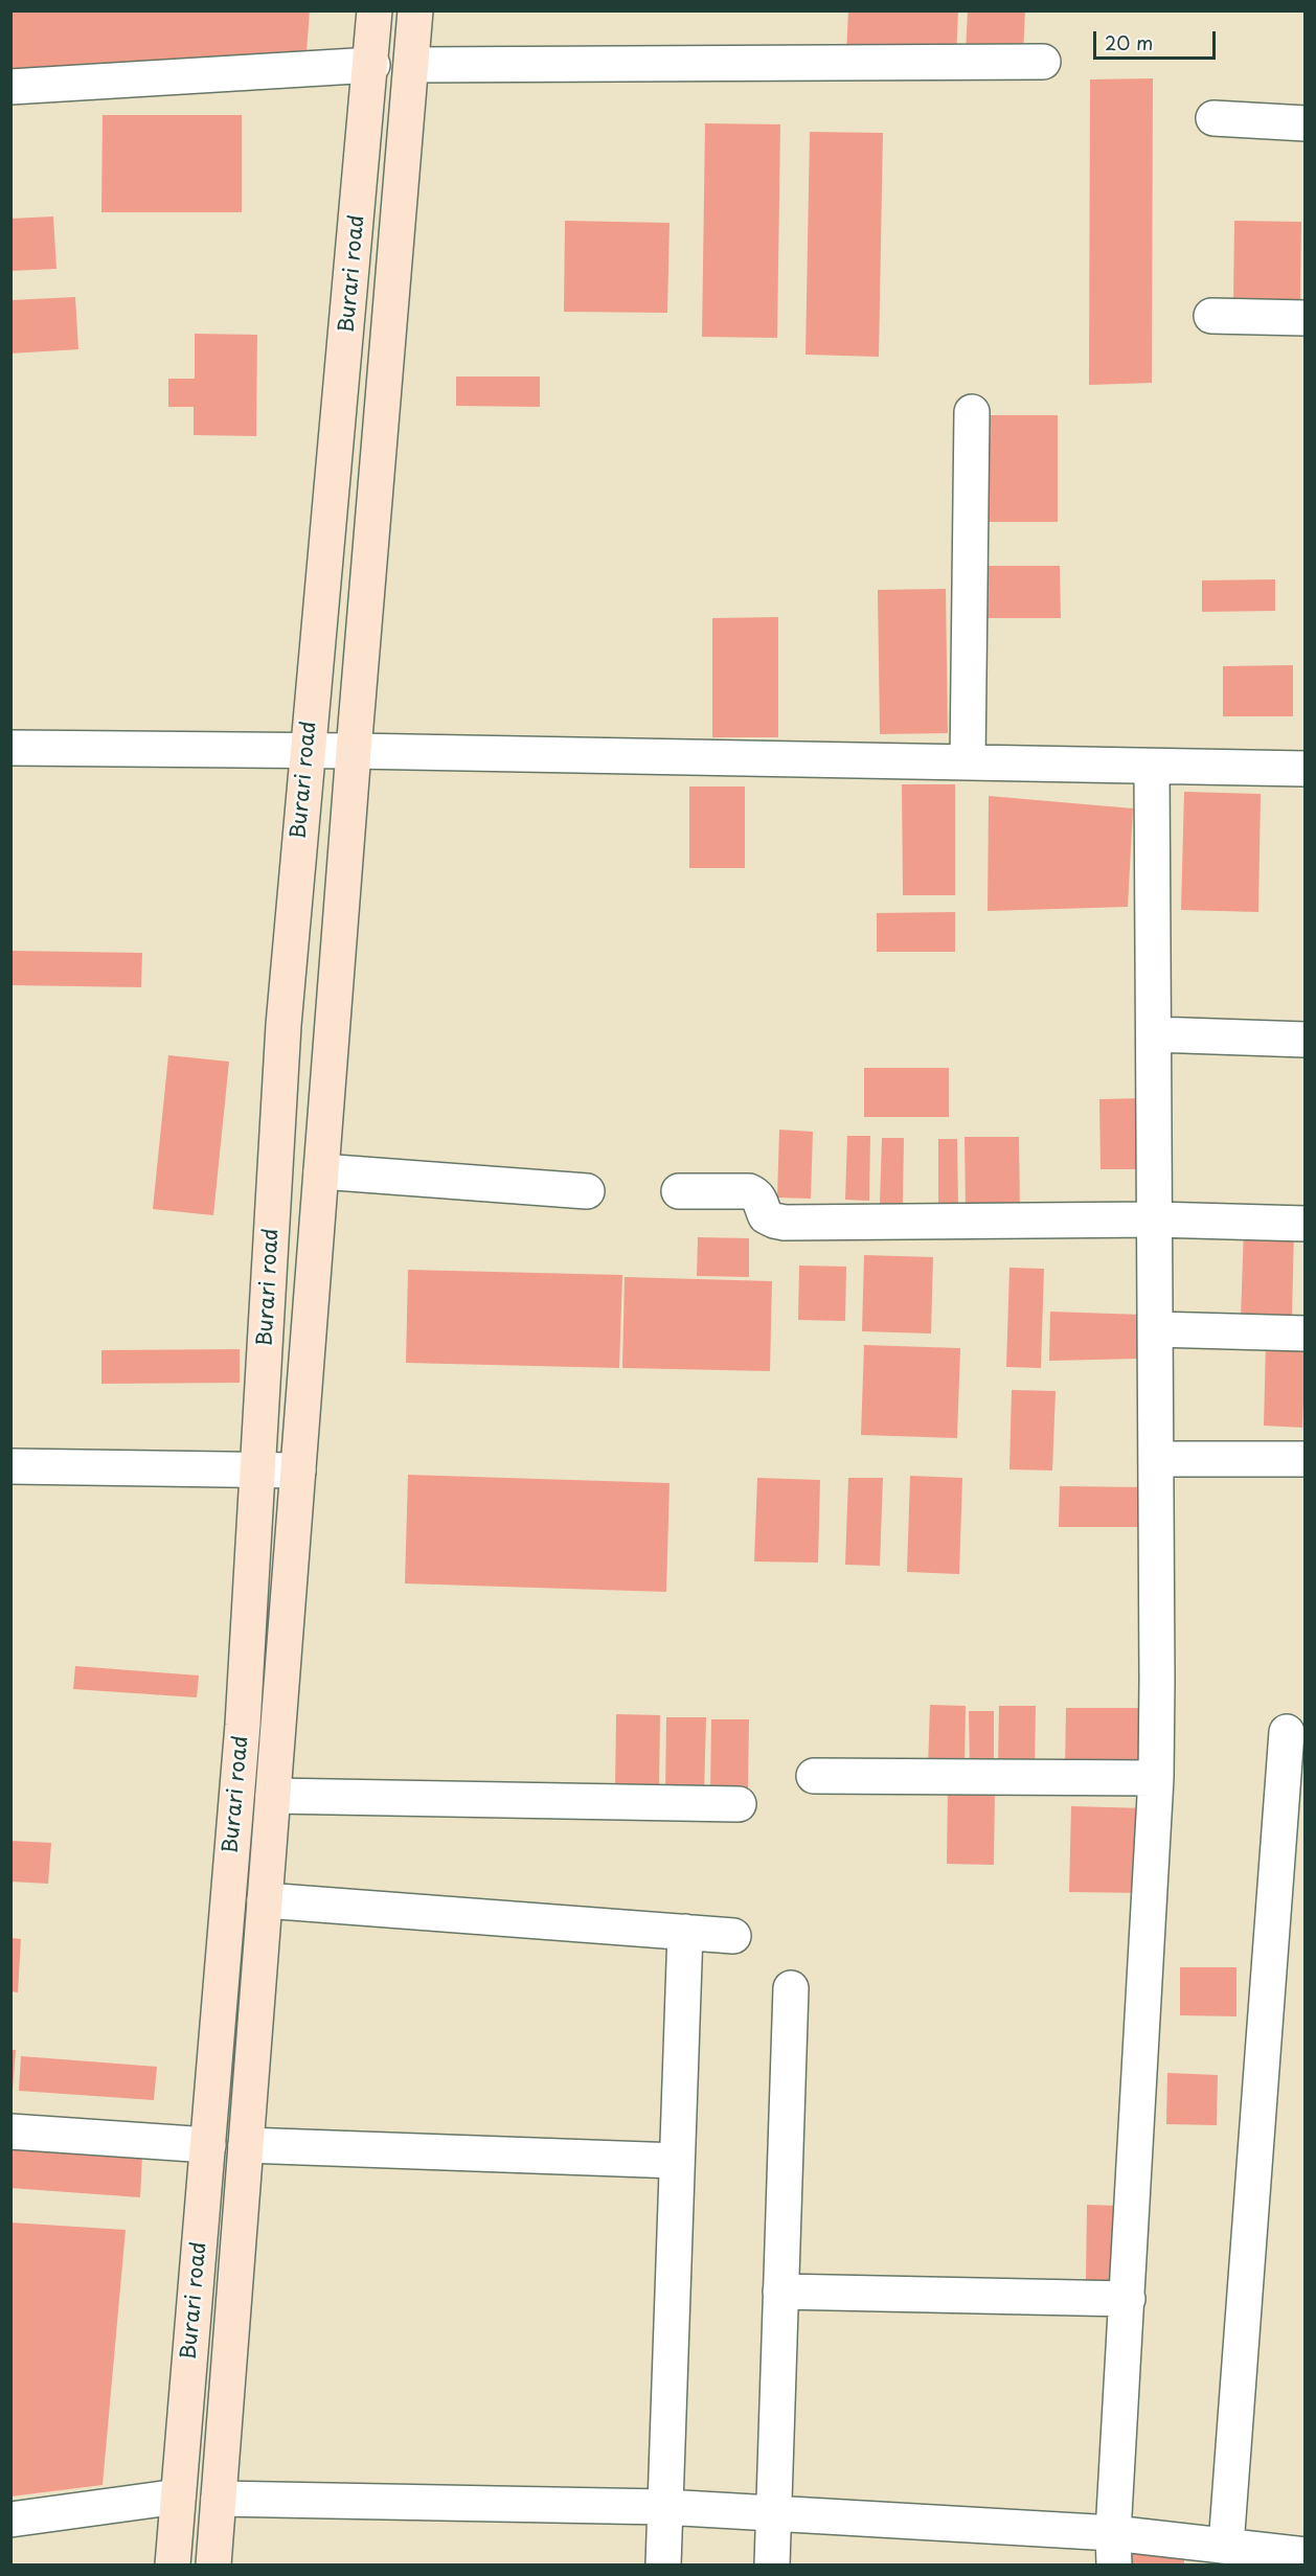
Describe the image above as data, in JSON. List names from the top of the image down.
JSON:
{
  "streets": {
    "main road": ["Burari road"]
  },
  "scale_bar": "20 m"
}
